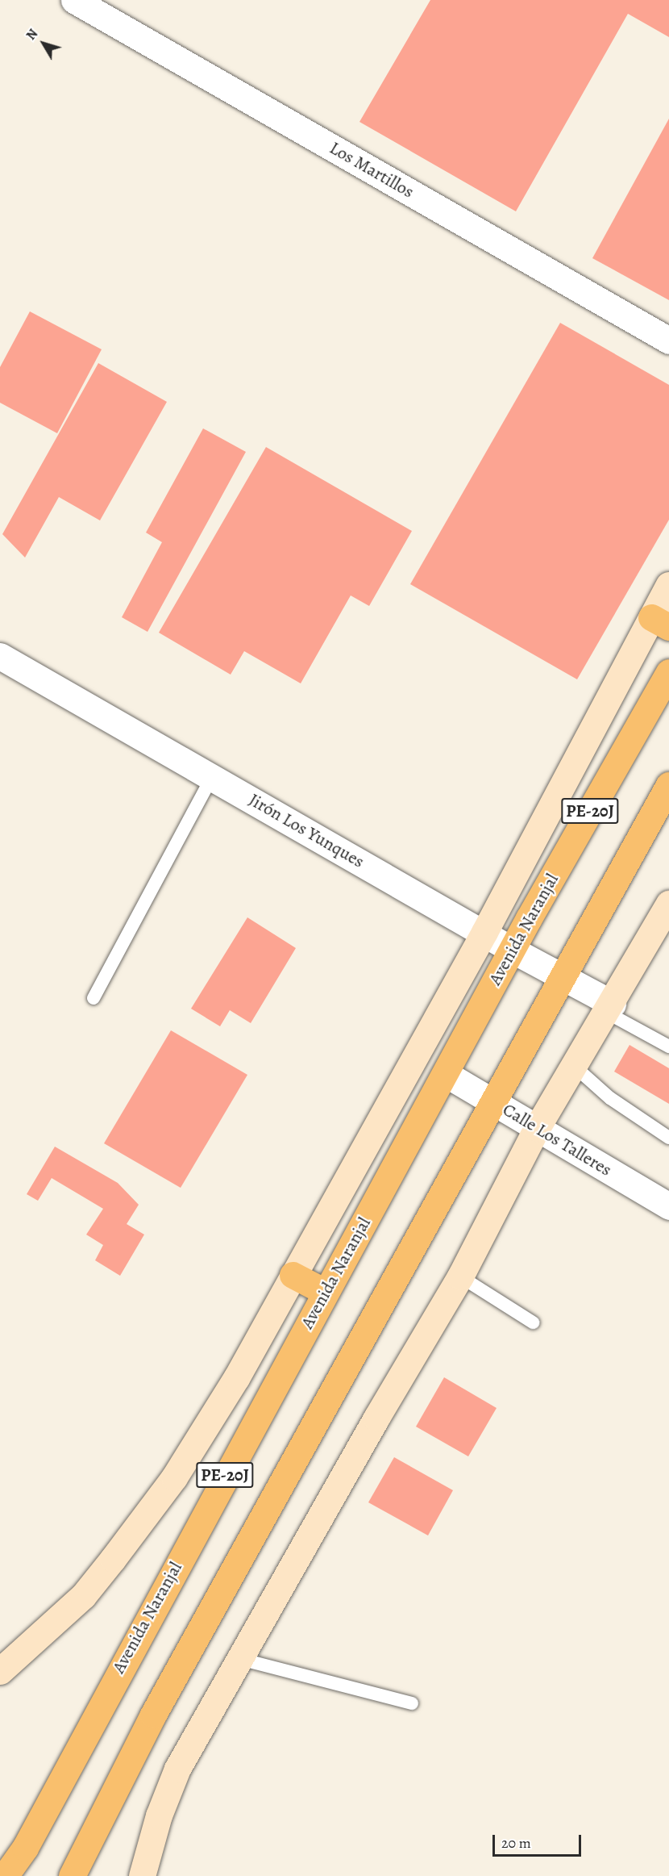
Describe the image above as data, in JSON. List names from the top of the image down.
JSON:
{
  "streets": {
    "highway": ["PE-20J", "Avenida Naranjal"],
    "street": ["Los Martillos", "Jirón Los Yunques", "Calle Los Talleres"]
  },
  "crossings": [
    ["PE-20J", "Jirón Los Yunques"],
    ["PE-20J", "Calle Los Talleres"],
    ["Jirón Los Yunques", "Avenida Naranjal"],
    ["Avenida Naranjal", "Calle Los Talleres"]
  ],
  "scale_bar": "20 m",
  "north": "top left"
}
